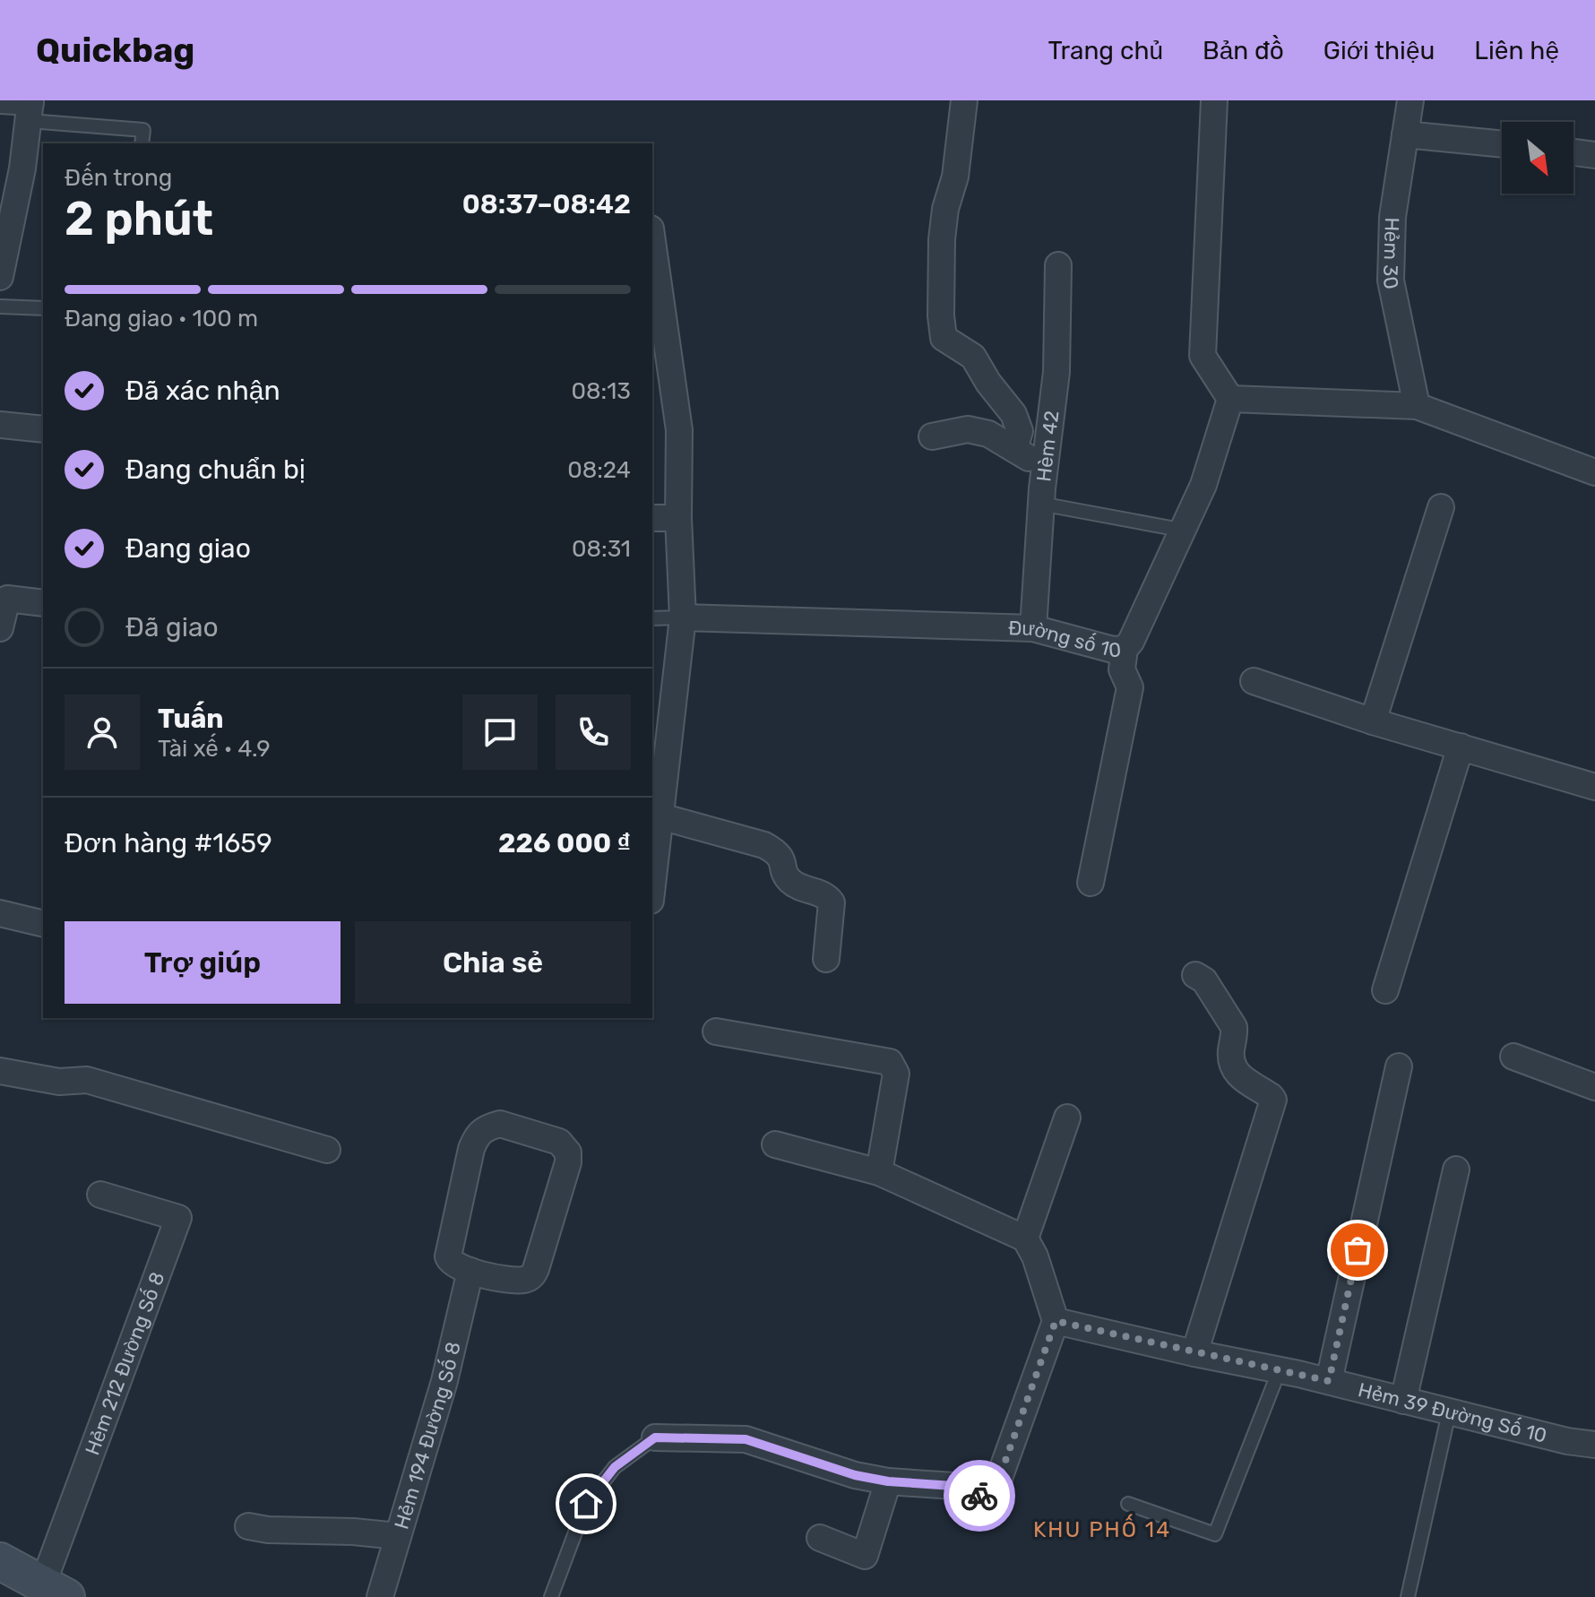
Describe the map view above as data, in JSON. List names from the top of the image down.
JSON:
{
  "streets": {
    "street": [
      "Hẻm 30",
      "Hèm 42",
      "Đường số 10",
      "Hẻm 212 Đường Số 8",
      "Hẻm 39 Đường Số 10",
      "Hẻm 194 Đường Số 8"
    ]
  },
  "crossings": [
    ["Hèm 42", "Đường số 10"]
  ],
  "districts": ["KHU PHỐ 14"],
  "north": "bottom right",
  "page": {
    "header": "Quickbag",
    "nav": [
      "Trang chủ",
      "Bản đồ",
      "Giới thiệu",
      "Liên hệ"
    ],
    "heading": ["2 phút", "Đến trong", "08:37–08:42"],
    "panel": [
      "Tuấn",
      "Tài xế · 4.9",
      "Đơn hàng #1659",
      "226 000 ₫"
    ],
    "bar": "Đang giao · 100 m",
    "list": [
      ["Đã xác nhận", "08:13"],
      ["Đang chuẩn bị", "08:24"],
      ["Đang giao", "08:31"],
      "Đã giao"
    ],
    "buttons": ["Trợ giúp", "Chia sẻ"]
  }
}
